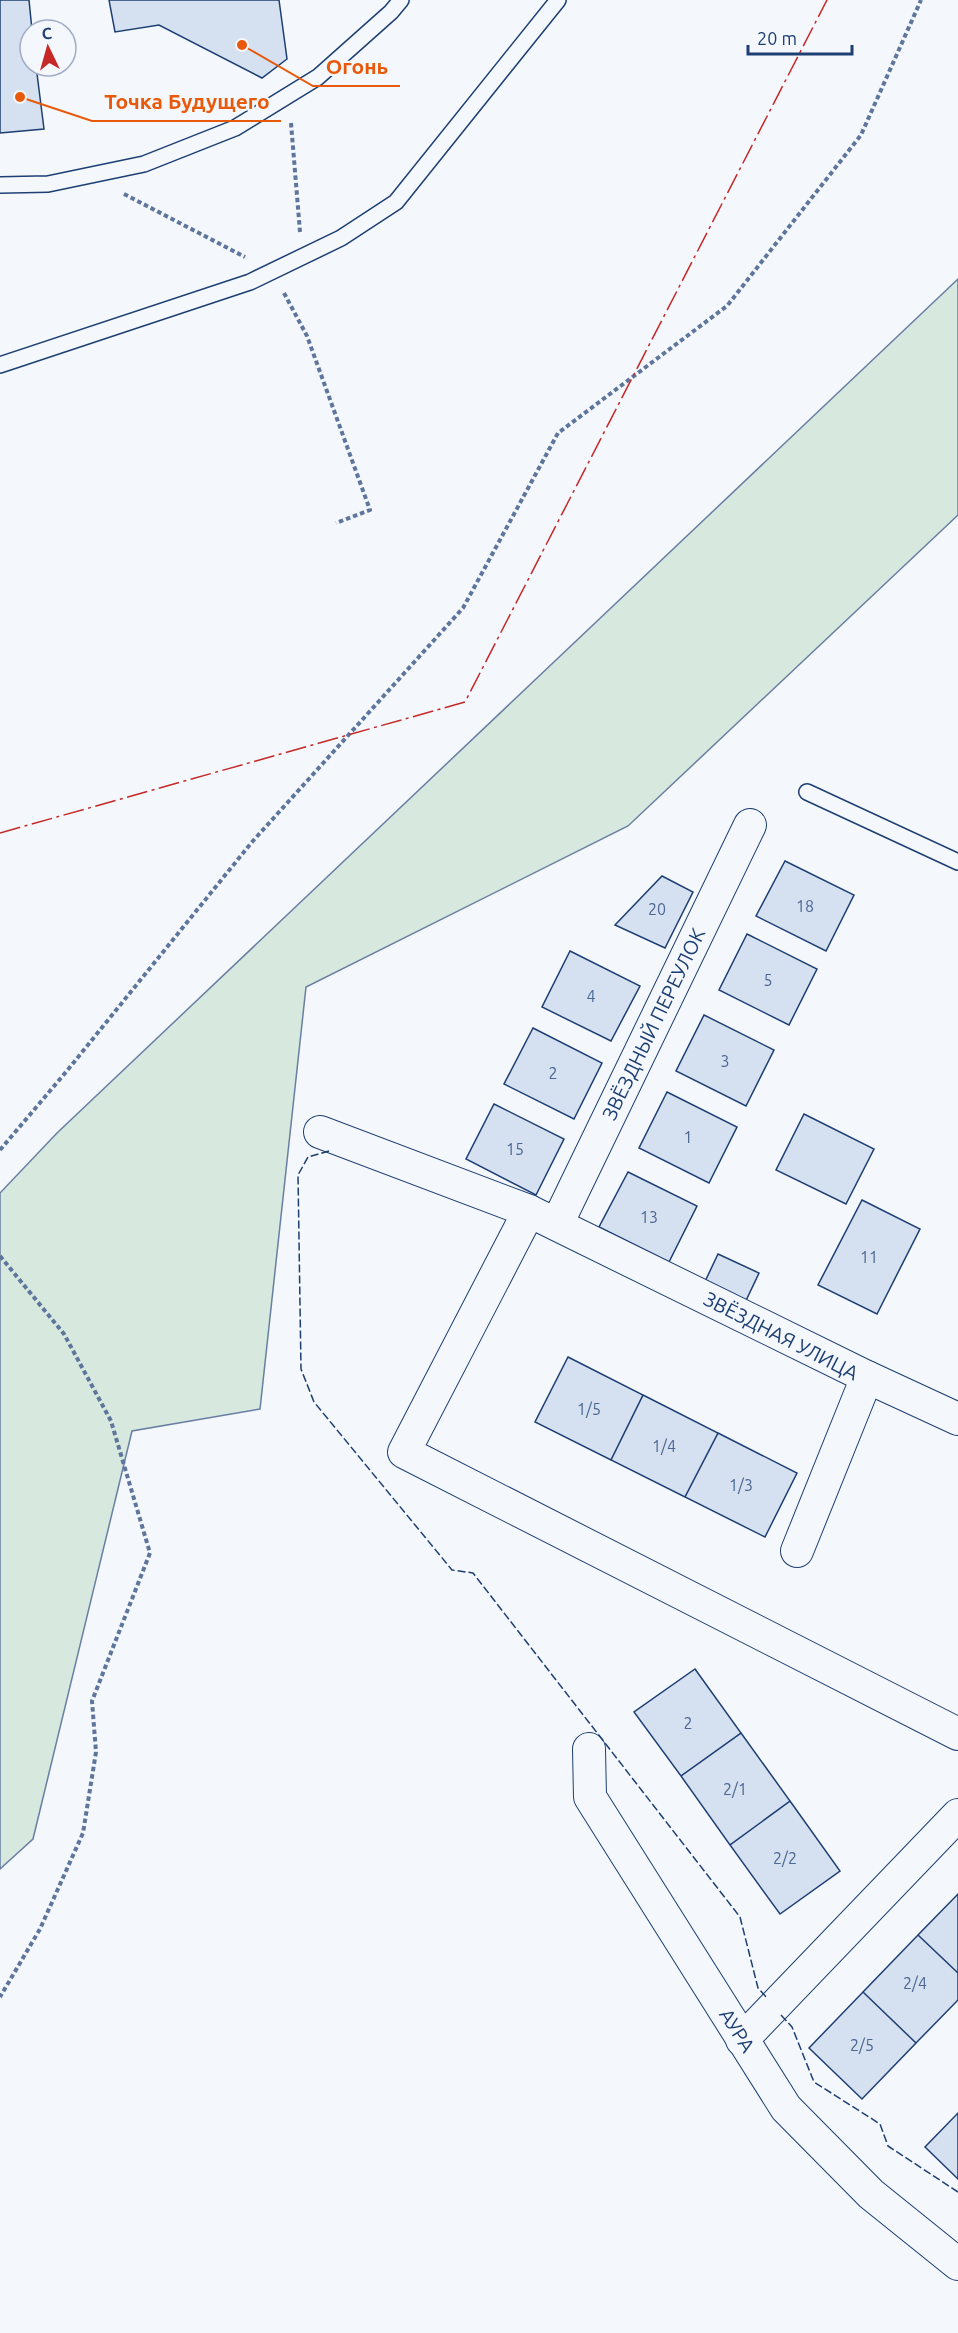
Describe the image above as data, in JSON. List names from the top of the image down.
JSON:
{
  "streets": {
    "street": ["ЗВЁЗДНЫЙ ПЕРЕУЛОК", "ЗВЁЗДНАЯ УЛИЦА", "АУРА"]
  },
  "crossings": [
    ["ЗВЁЗДНЫЙ ПЕРЕУЛОК", "ЗВЁЗДНАЯ УЛИЦА"]
  ],
  "places": ["Огонь", "Точка Будущего"],
  "house_numbers": [
    "18",
    "20",
    "5",
    "4",
    "3",
    "2",
    "1",
    "15",
    "13",
    "11",
    "1/5",
    "1/4",
    "1/3",
    "2",
    "2/1",
    "2/2",
    "2/4",
    "2/5"
  ],
  "scale_bar": "20 m",
  "north": "top"
}
